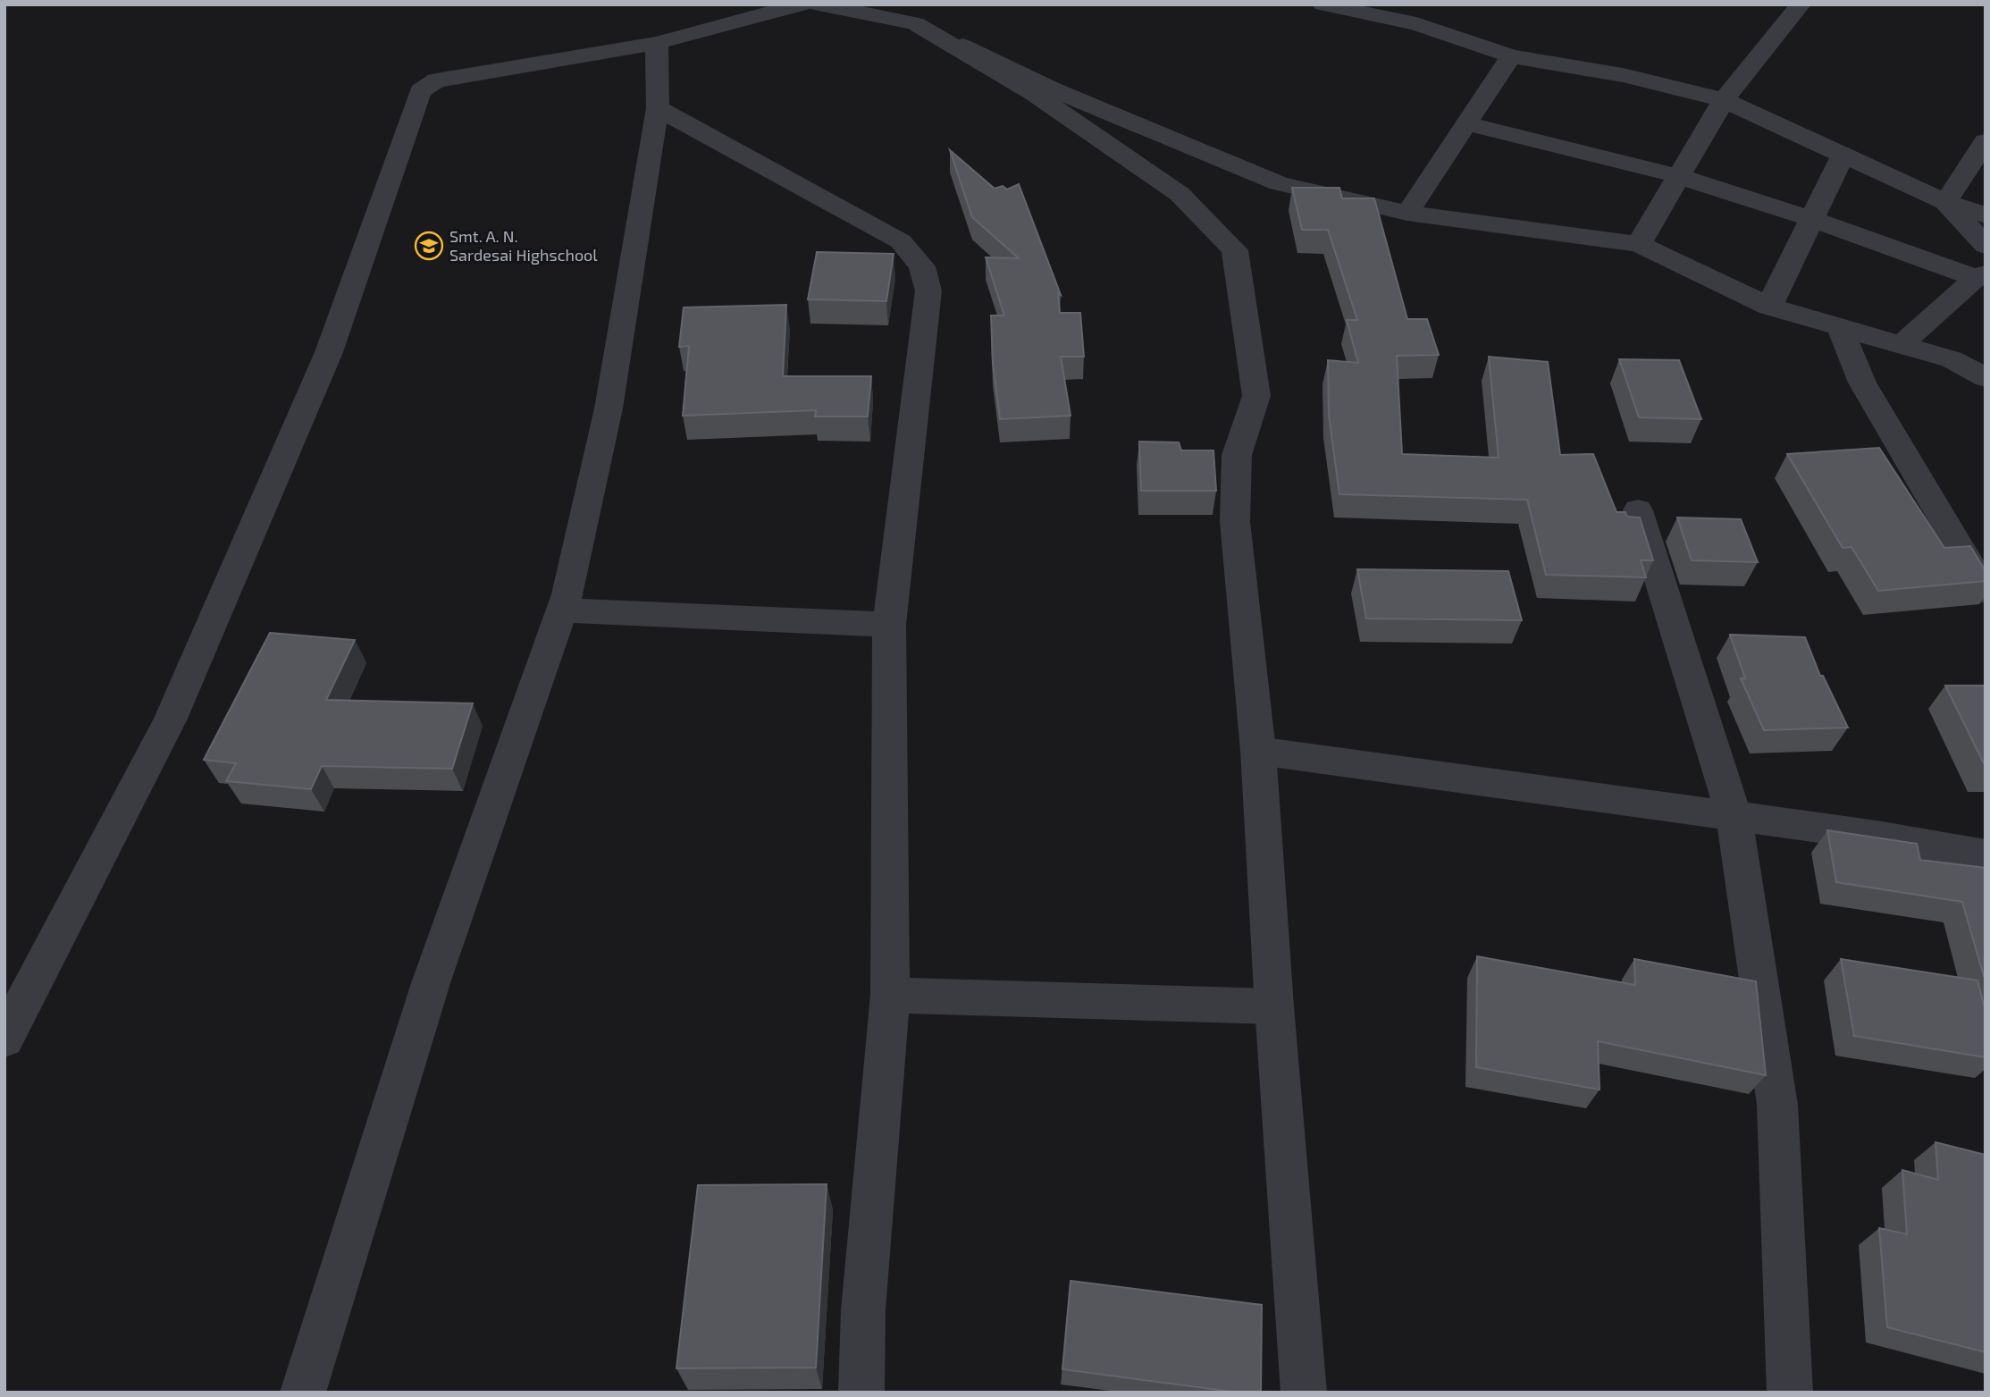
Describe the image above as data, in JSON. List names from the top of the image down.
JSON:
{
  "places": {
    "school or university": ["Smt. A. N. Sardesai Highschool"]
  }
}
